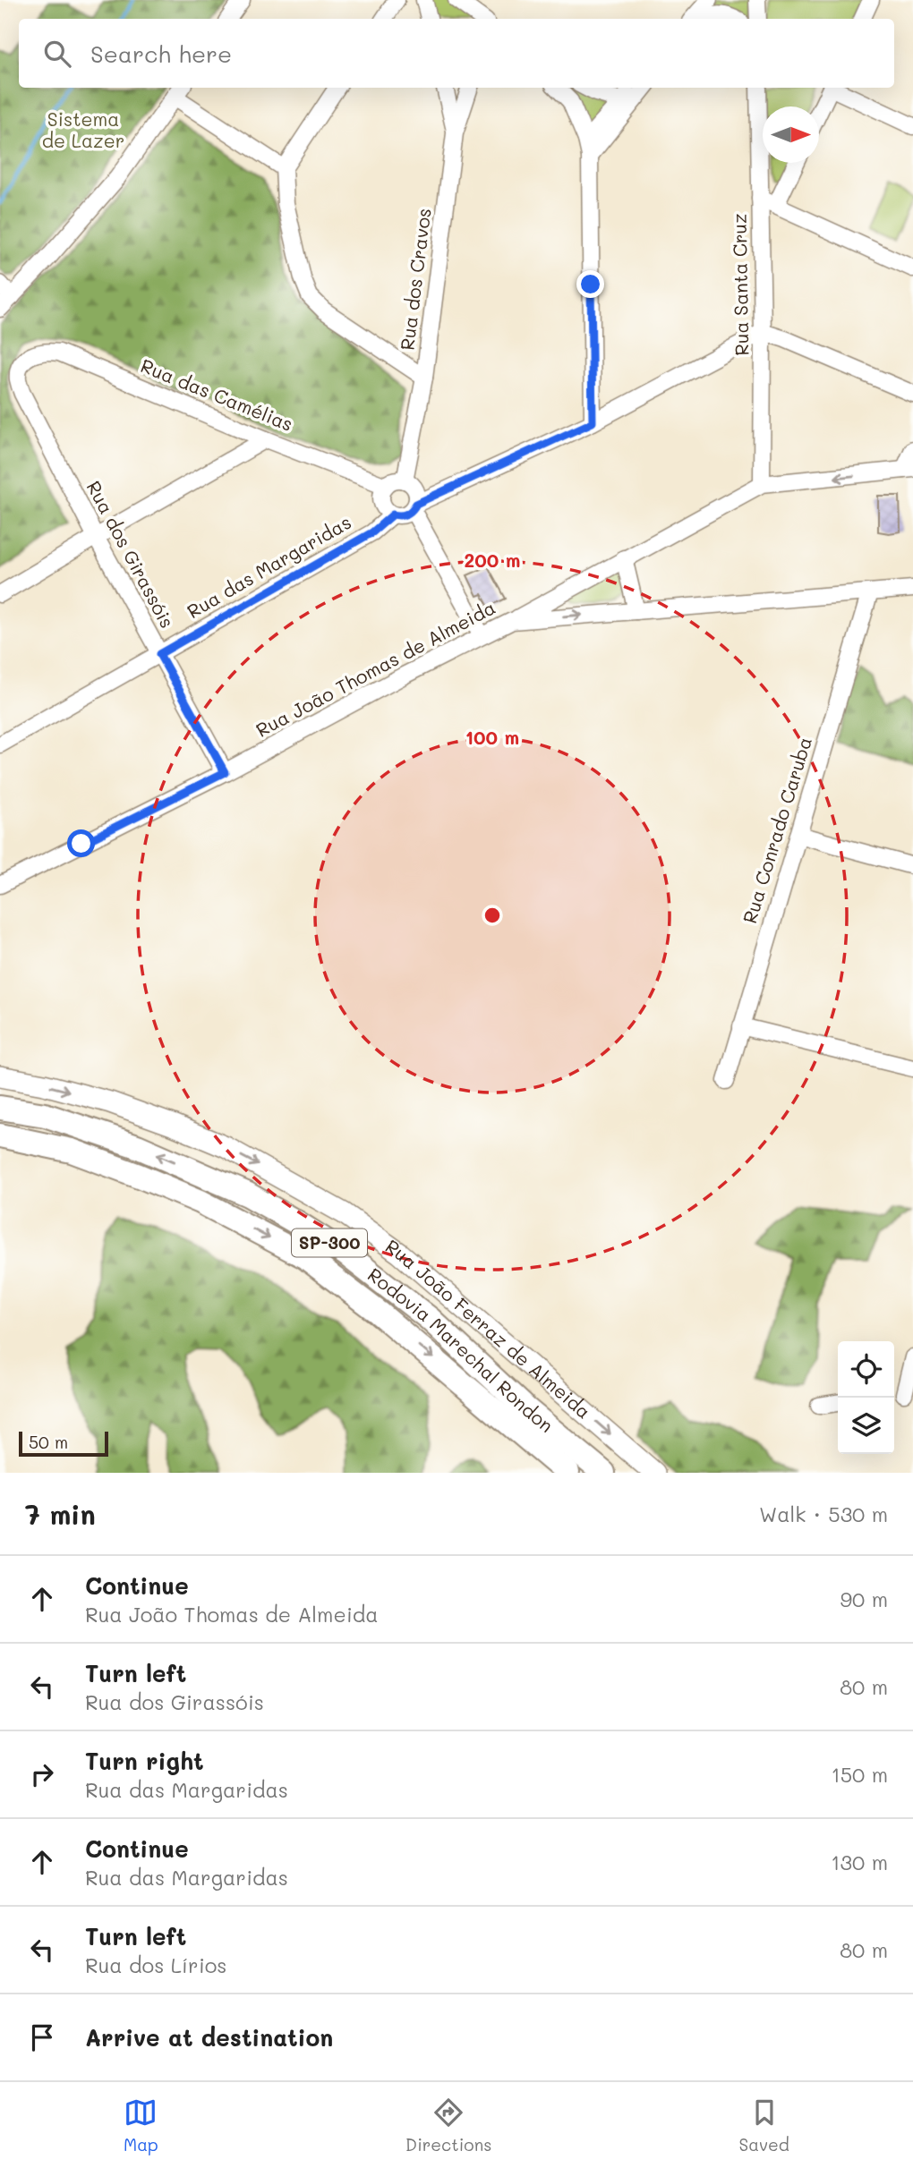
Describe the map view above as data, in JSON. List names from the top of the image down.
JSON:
{
  "streets": {
    "highway": ["SP-300", "Rodovia Marechal Rondon"],
    "main road": ["Rua João Ferraz de Almeida"],
    "street": [
      "Rua dos Cravos",
      "Rua Santa Cruz",
      "Rua das Camélias",
      "Rua dos Girassóis",
      "Rua das Margaridas",
      "Rua João Thomas de Almeida",
      "Rua Conrado Caruba"
    ]
  },
  "crossings": [
    ["Rua dos Cravos", "Rua das Camélias"],
    ["Rua dos Cravos", "Rua das Margaridas"],
    ["Rua das Camélias", "Rua dos Girassóis"],
    ["Rua das Camélias", "Rua das Margaridas"],
    ["Rua dos Girassóis", "Rua das Margaridas"],
    ["Rua dos Girassóis", "Rua João Thomas de Almeida"],
    ["Rua João Thomas de Almeida", "Rua Conrado Caruba"]
  ],
  "one_way": ["Rua João Ferraz de Almeida"],
  "parks": ["Sistema de Lazer"],
  "scale_bar": "50 m",
  "north": "right",
  "page": {
    "search": "Search here",
    "scale": "50 m",
    "heading": ["7 min", "Walk · 530 m"],
    "list": [
      ["Continue", "Rua João Thomas de Almeida", "90 m"],
      ["Turn left", "Rua dos Girassóis", "80 m"],
      ["Turn right", "Rua das Margaridas", "150 m"],
      ["Continue", "Rua das Margaridas", "130 m"],
      ["Turn left", "Rua dos Lírios", "80 m"],
      "Arrive at destination"
    ],
    "nav": ["Map", "Directions", "Saved"]
  },
  "rings": ["200 m", "100 m"]
}
